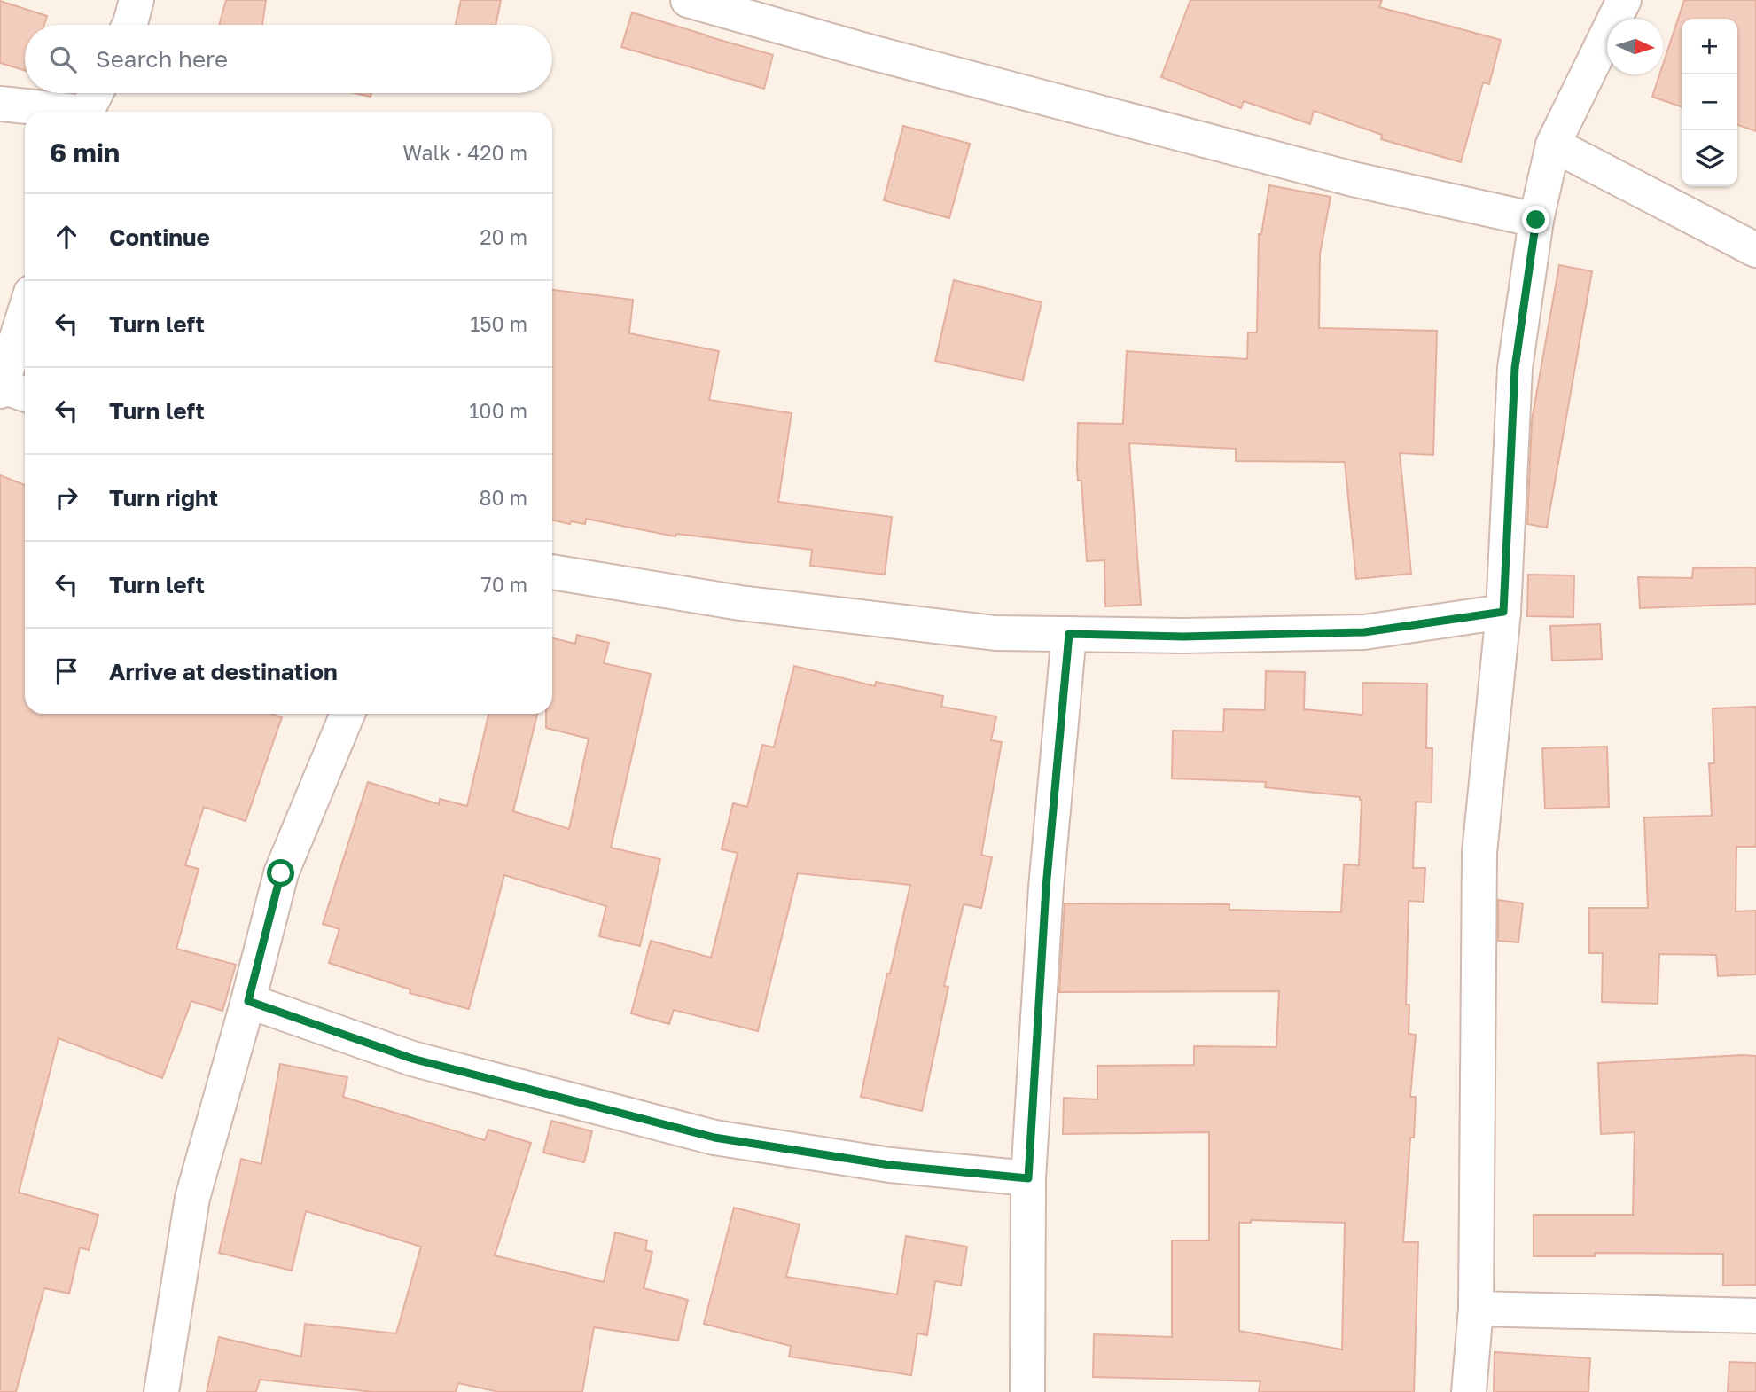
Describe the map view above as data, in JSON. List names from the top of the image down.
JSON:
{
  "north": "right",
  "page": {
    "map_buttons": ["+", "−"],
    "search": "Search here",
    "heading": ["6 min", "Walk · 420 m"],
    "list": [
      ["Continue", "20 m"],
      ["Turn left", "150 m"],
      ["Turn left", "100 m"],
      ["Turn right", "80 m"],
      ["Turn left", "70 m"],
      "Arrive at destination"
    ]
  }
}
